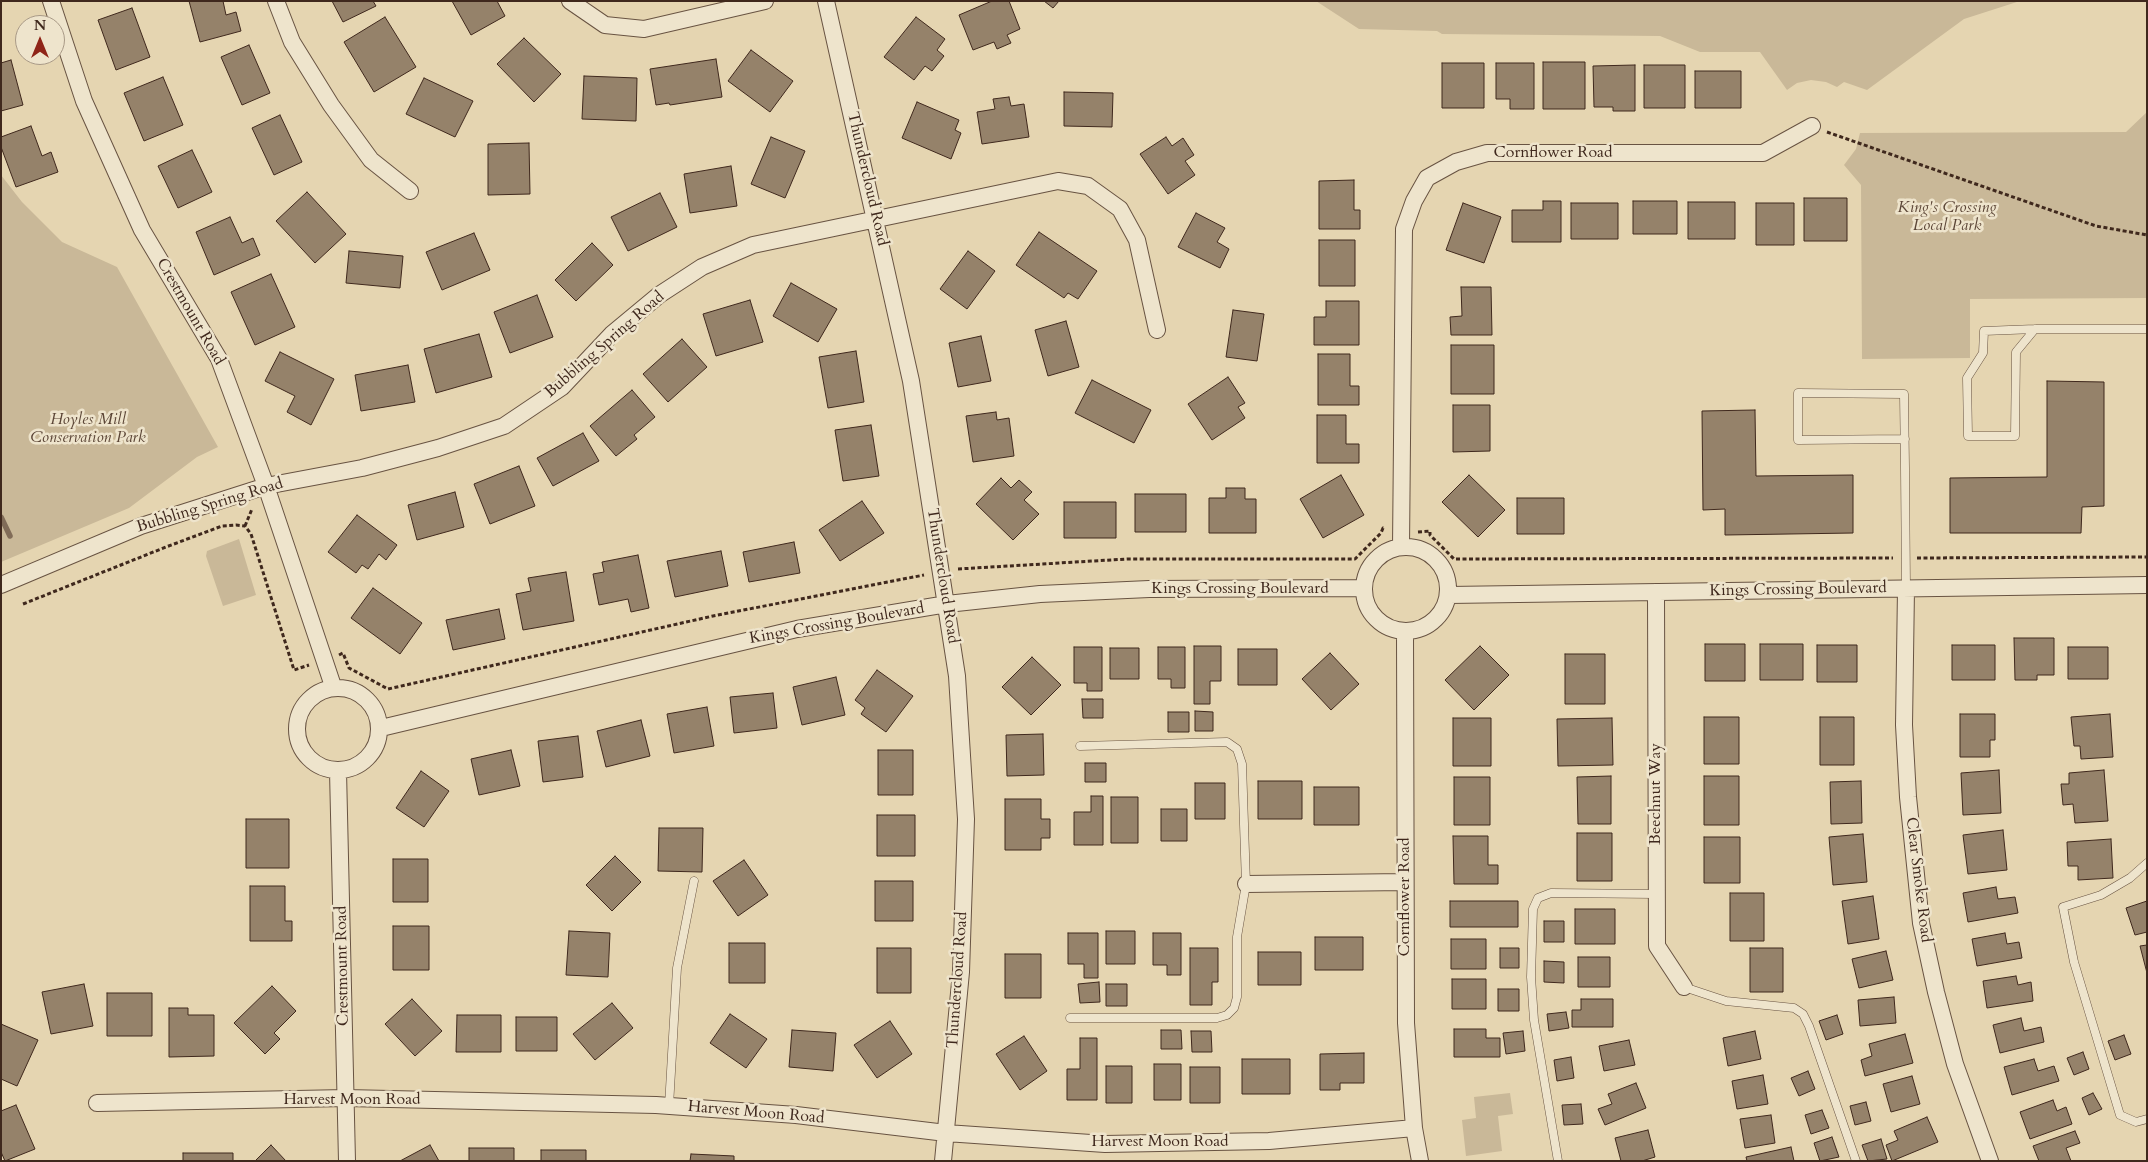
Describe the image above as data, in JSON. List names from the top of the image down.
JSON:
{
  "streets": {
    "street": [
      "Cornflower Road",
      "Thundercloud Road",
      "Crestmount Road",
      "Bubbling Spring Road",
      "Kings Crossing Boulevard",
      "Beechnut Way",
      "Clear Smoke Road",
      "Harvest Moon Road"
    ]
  },
  "crossings": [
    ["Cornflower Road", "Kings Crossing Boulevard"],
    ["Cornflower Road", "Harvest Moon Road"],
    ["Thundercloud Road", "Bubbling Spring Road"],
    ["Thundercloud Road", "Kings Crossing Boulevard"],
    ["Thundercloud Road", "Harvest Moon Road"],
    ["Crestmount Road", "Bubbling Spring Road"],
    ["Crestmount Road", "Kings Crossing Boulevard"],
    ["Crestmount Road", "Harvest Moon Road"],
    ["Kings Crossing Boulevard", "Beechnut Way"],
    ["Kings Crossing Boulevard", "Clear Smoke Road"]
  ],
  "parks": ["King's Crossing Local Park", "Hoyles Mill Conservation Park"],
  "north": "top"
}
